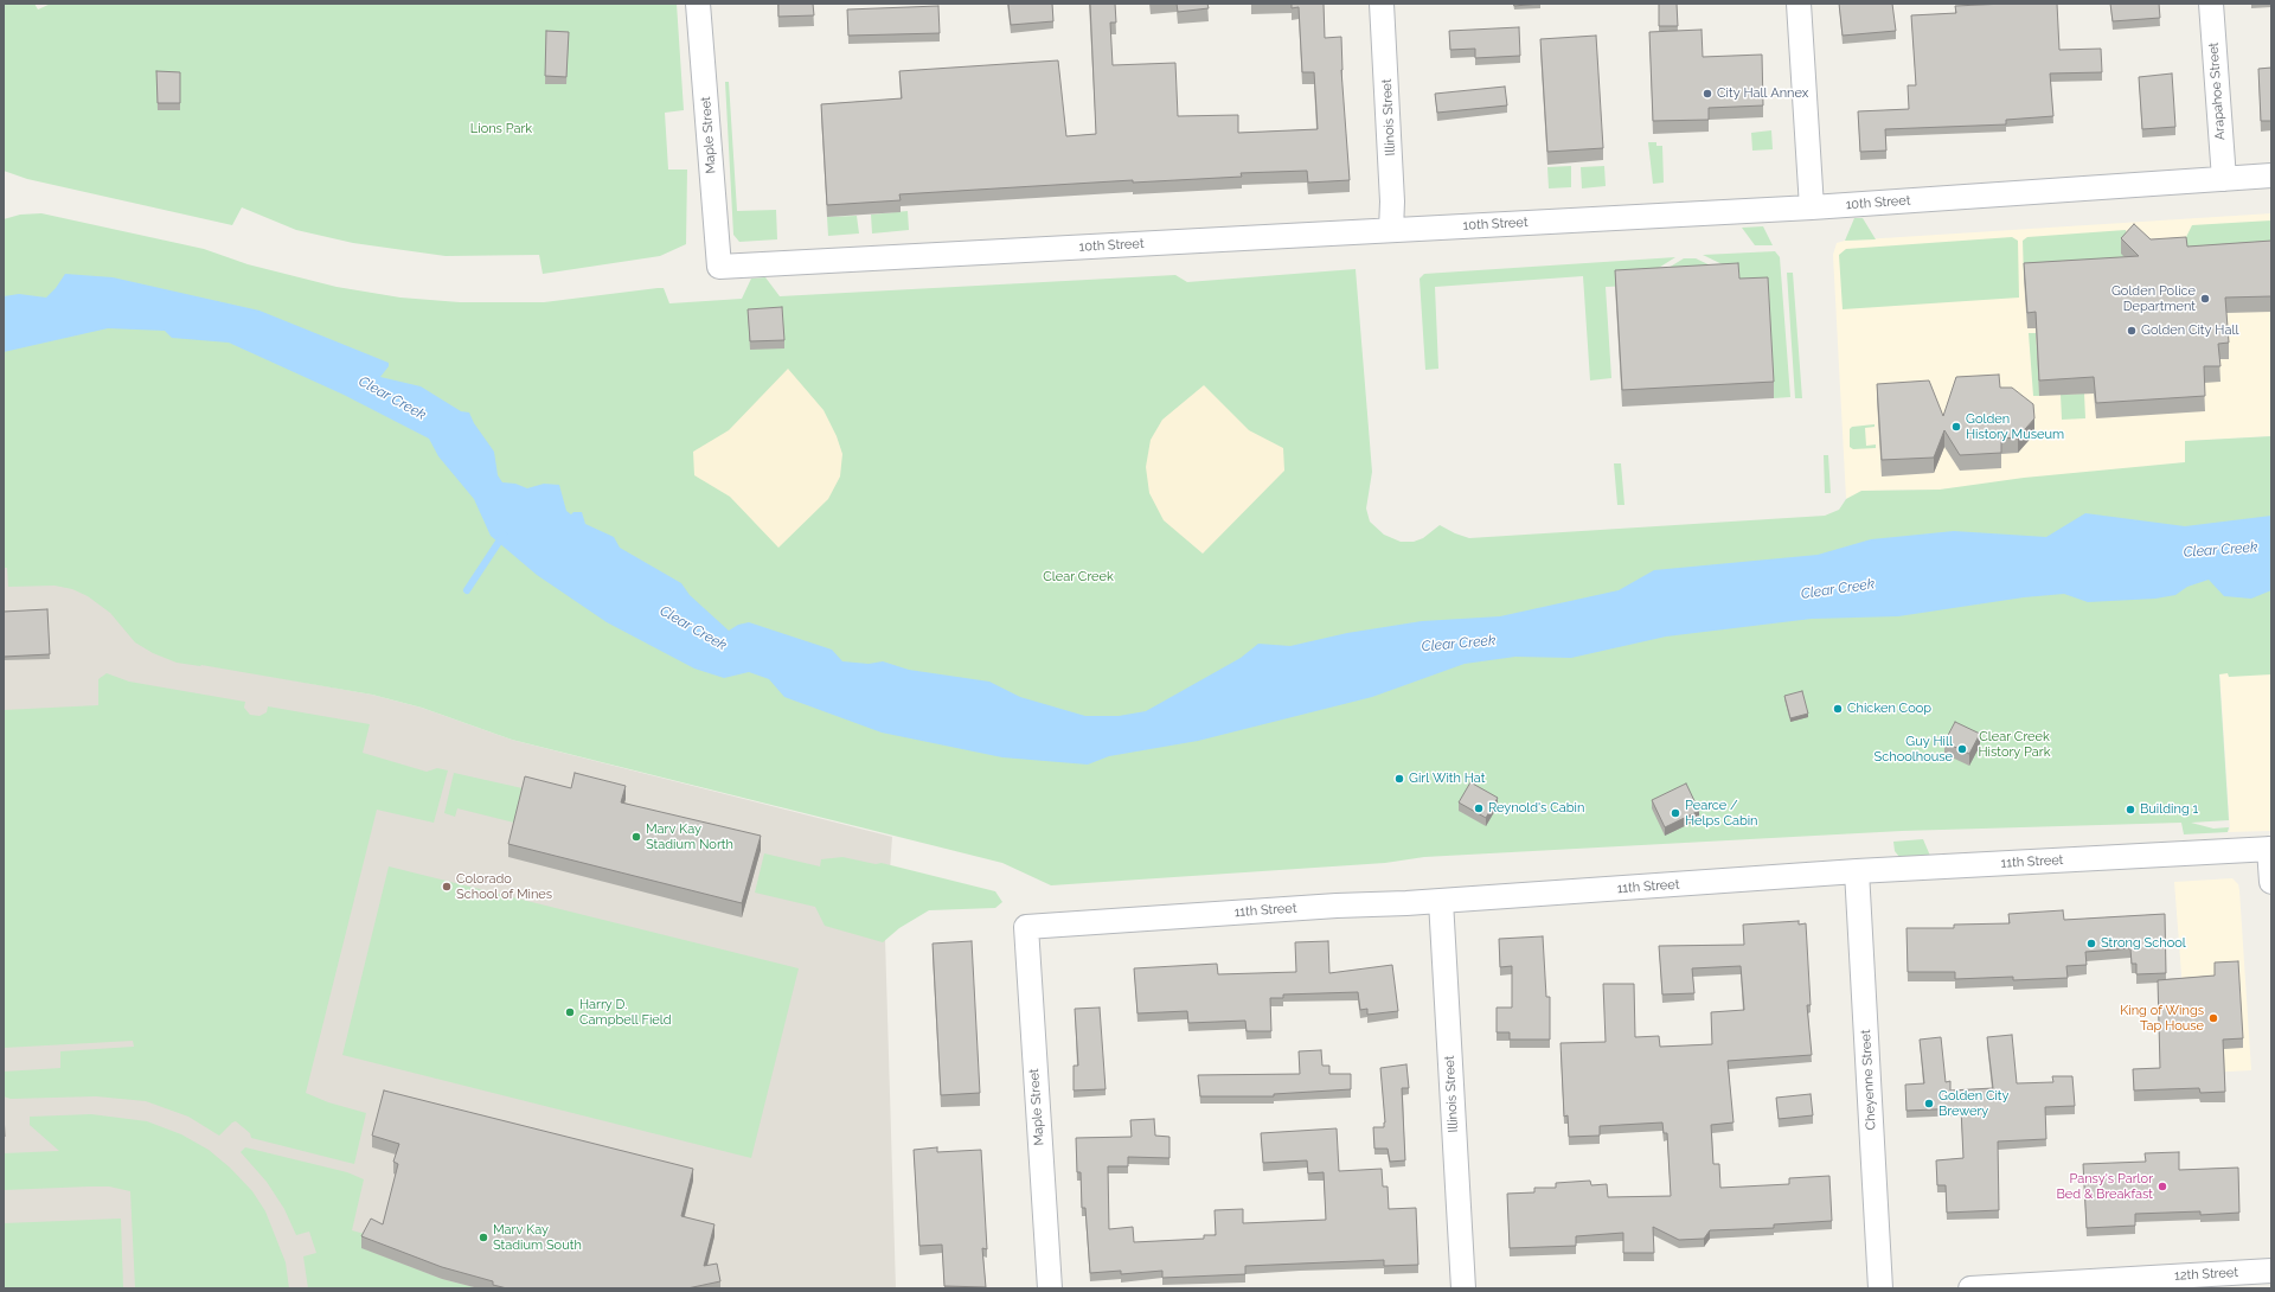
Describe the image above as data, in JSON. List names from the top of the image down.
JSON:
{
  "streets": {
    "street": [
      "Arapahoe Street",
      "Illinois Street",
      "Maple Street",
      "10th Street",
      "11th Street",
      "Cheyenne Street",
      "12th Street"
    ]
  },
  "crossings": [
    ["Arapahoe Street", "10th Street"],
    ["Illinois Street", "10th Street"],
    ["Illinois Street", "11th Street"],
    ["Maple Street", "10th Street"],
    ["Maple Street", "11th Street"],
    ["11th Street", "Cheyenne Street"]
  ],
  "water": ["Clear Creek"],
  "parks": ["Lions Park", "Clear Creek", "Clear Creek History Park"],
  "places": [
    "City Hall Annex",
    "Golden Police Department",
    "Golden City Hall",
    "Golden History Museum",
    "Chicken Coop",
    "Guy Hill Schoolhouse",
    "Girl With Hat",
    "Reynold's Cabin",
    "Building 1",
    "Pearce / Helps Cabin",
    "Marv Kay Stadium North",
    "Colorado School of Mines",
    "Strong School",
    "Harry D. Campbell Field",
    "King of Wings Tap House",
    "Golden City Brewery",
    "Pansy's Parlor Bed & Breakfast",
    "Marv Kay Stadium South"
  ]
}
